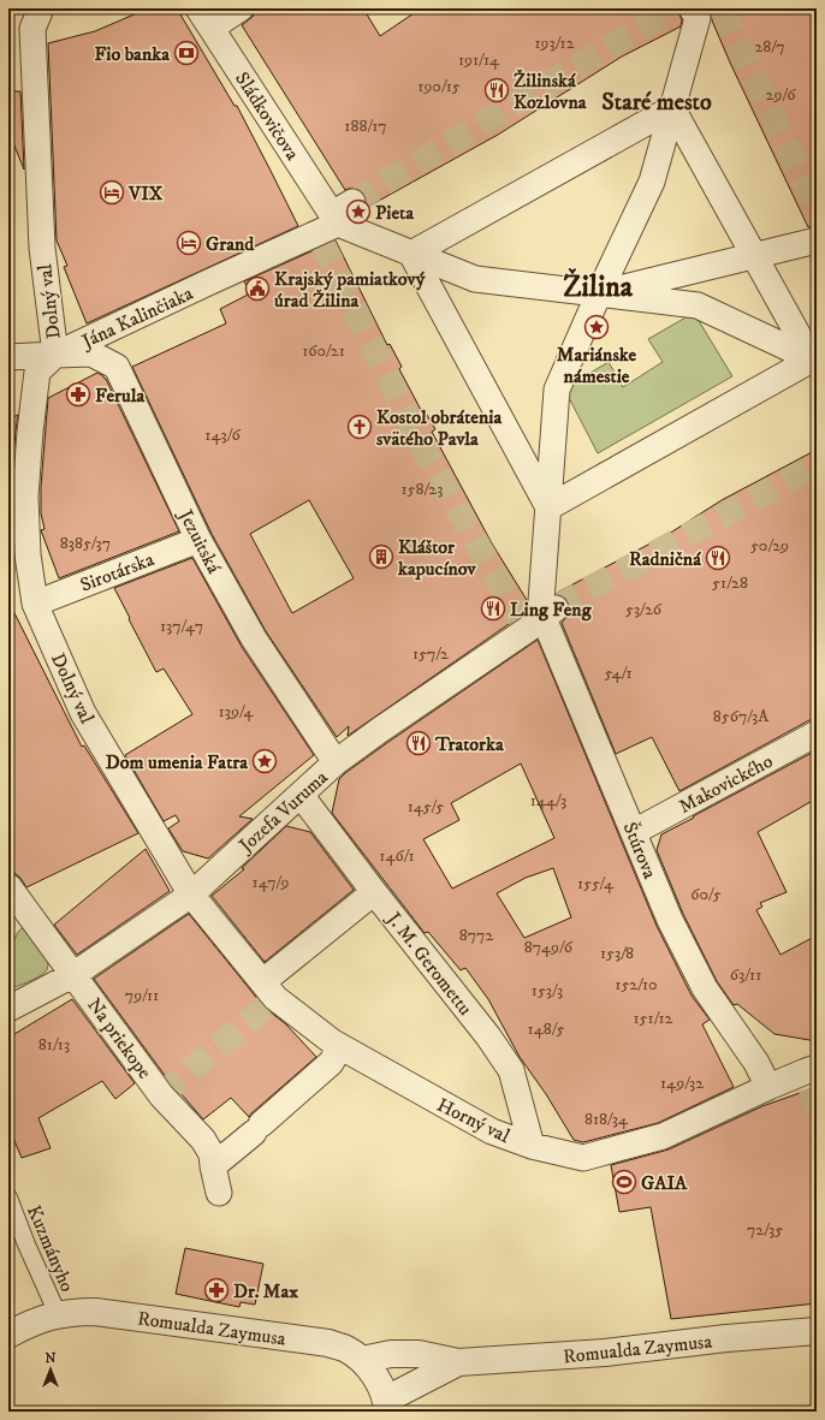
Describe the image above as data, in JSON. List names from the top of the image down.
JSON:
{
  "streets": {
    "street": [
      "Sládkovičova",
      "Dolný val",
      "Jána Kalinčiaka",
      "Jezuitská",
      "Sirotárska",
      "Makovického",
      "Jozefa Vuruma",
      "Štúrova",
      "J. M. Geromettu",
      "Na priekope",
      "Horný val",
      "Romualda Zaymusa"
    ],
    "lane": ["Kuzmányho"]
  },
  "crossings": [
    ["Sládkovičova", "Jána Kalinčiaka"],
    ["Dolný val", "Jána Kalinčiaka"],
    ["Dolný val", "Jezuitská"],
    ["Dolný val", "Sirotárska"],
    ["Dolný val", "Jozefa Vuruma"],
    ["Dolný val", "Horný val"],
    ["Jána Kalinčiaka", "Jezuitská"],
    ["Jezuitská", "Sirotárska"],
    ["Jezuitská", "Jozefa Vuruma"],
    ["Makovického", "Štúrova"],
    ["Jozefa Vuruma", "Štúrova"],
    ["Jozefa Vuruma", "J. M. Geromettu"],
    ["Jozefa Vuruma", "Na priekope"],
    ["Jozefa Vuruma", "Horný val"],
    ["Štúrova", "Horný val"],
    ["J. M. Geromettu", "Horný val"],
    ["Kuzmányho", "Romualda Zaymusa"]
  ],
  "districts": ["Staré mesto", "Žilina"],
  "places": {
    "bank": ["Fio banka"],
    "restaurant": [
      "Žilinská Kozlovna",
      "Radničná",
      "Ling Feng",
      "Tratorka"
    ],
    "hotel": ["VIX", "Grand"],
    "place": ["Pieta", "Mariánske námestie", "Dom umenia Fatra"],
    "public building": ["Krajský pamiatkový úrad Žilina"],
    "pharmacy": ["Ferula", "Dr. Max"],
    "church": ["Kostol obrátenia svätého Pavla"],
    "building": ["Kláštor kapucínov"],
    "sports": ["GAIA"]
  },
  "house_numbers": [
    "193/12",
    "28/7",
    "191/14",
    "190/15",
    "29/6",
    "188/17",
    "160/21",
    "143/6",
    "158/23",
    "8385/37",
    "50/29",
    "51/28",
    "53/26",
    "137/47",
    "157/2",
    "54/1",
    "139/4",
    "8567/3A",
    "144/3",
    "145/5",
    "146/1",
    "147/9",
    "155/4",
    "60/5",
    "8772",
    "8749/6",
    "153/8",
    "63/11",
    "152/10",
    "153/3",
    "79/11",
    "151/12",
    "148/5",
    "81/13",
    "149/32",
    "818/34",
    "72/35"
  ],
  "north": "top"
}
